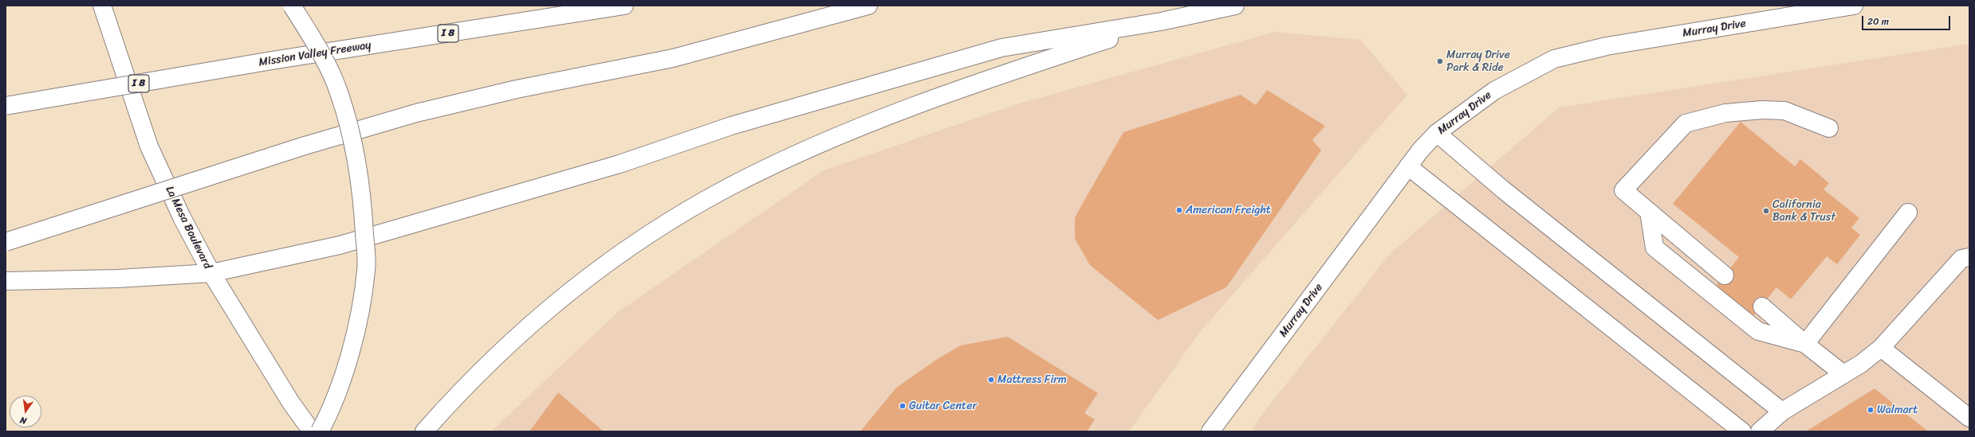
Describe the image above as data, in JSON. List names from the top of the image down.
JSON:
{
  "streets": {
    "main road": [
      "Murray Drive",
      "I 8",
      "Mission Valley Freeway",
      "La Mesa Boulevard"
    ]
  },
  "places": [
    "Murray Drive Park & Ride",
    "American Freight",
    "California Bank & Trust",
    "Mattress Firm",
    "Guitar Center",
    "Walmart"
  ],
  "scale_bar": "20 m",
  "north": "bottom"
}
